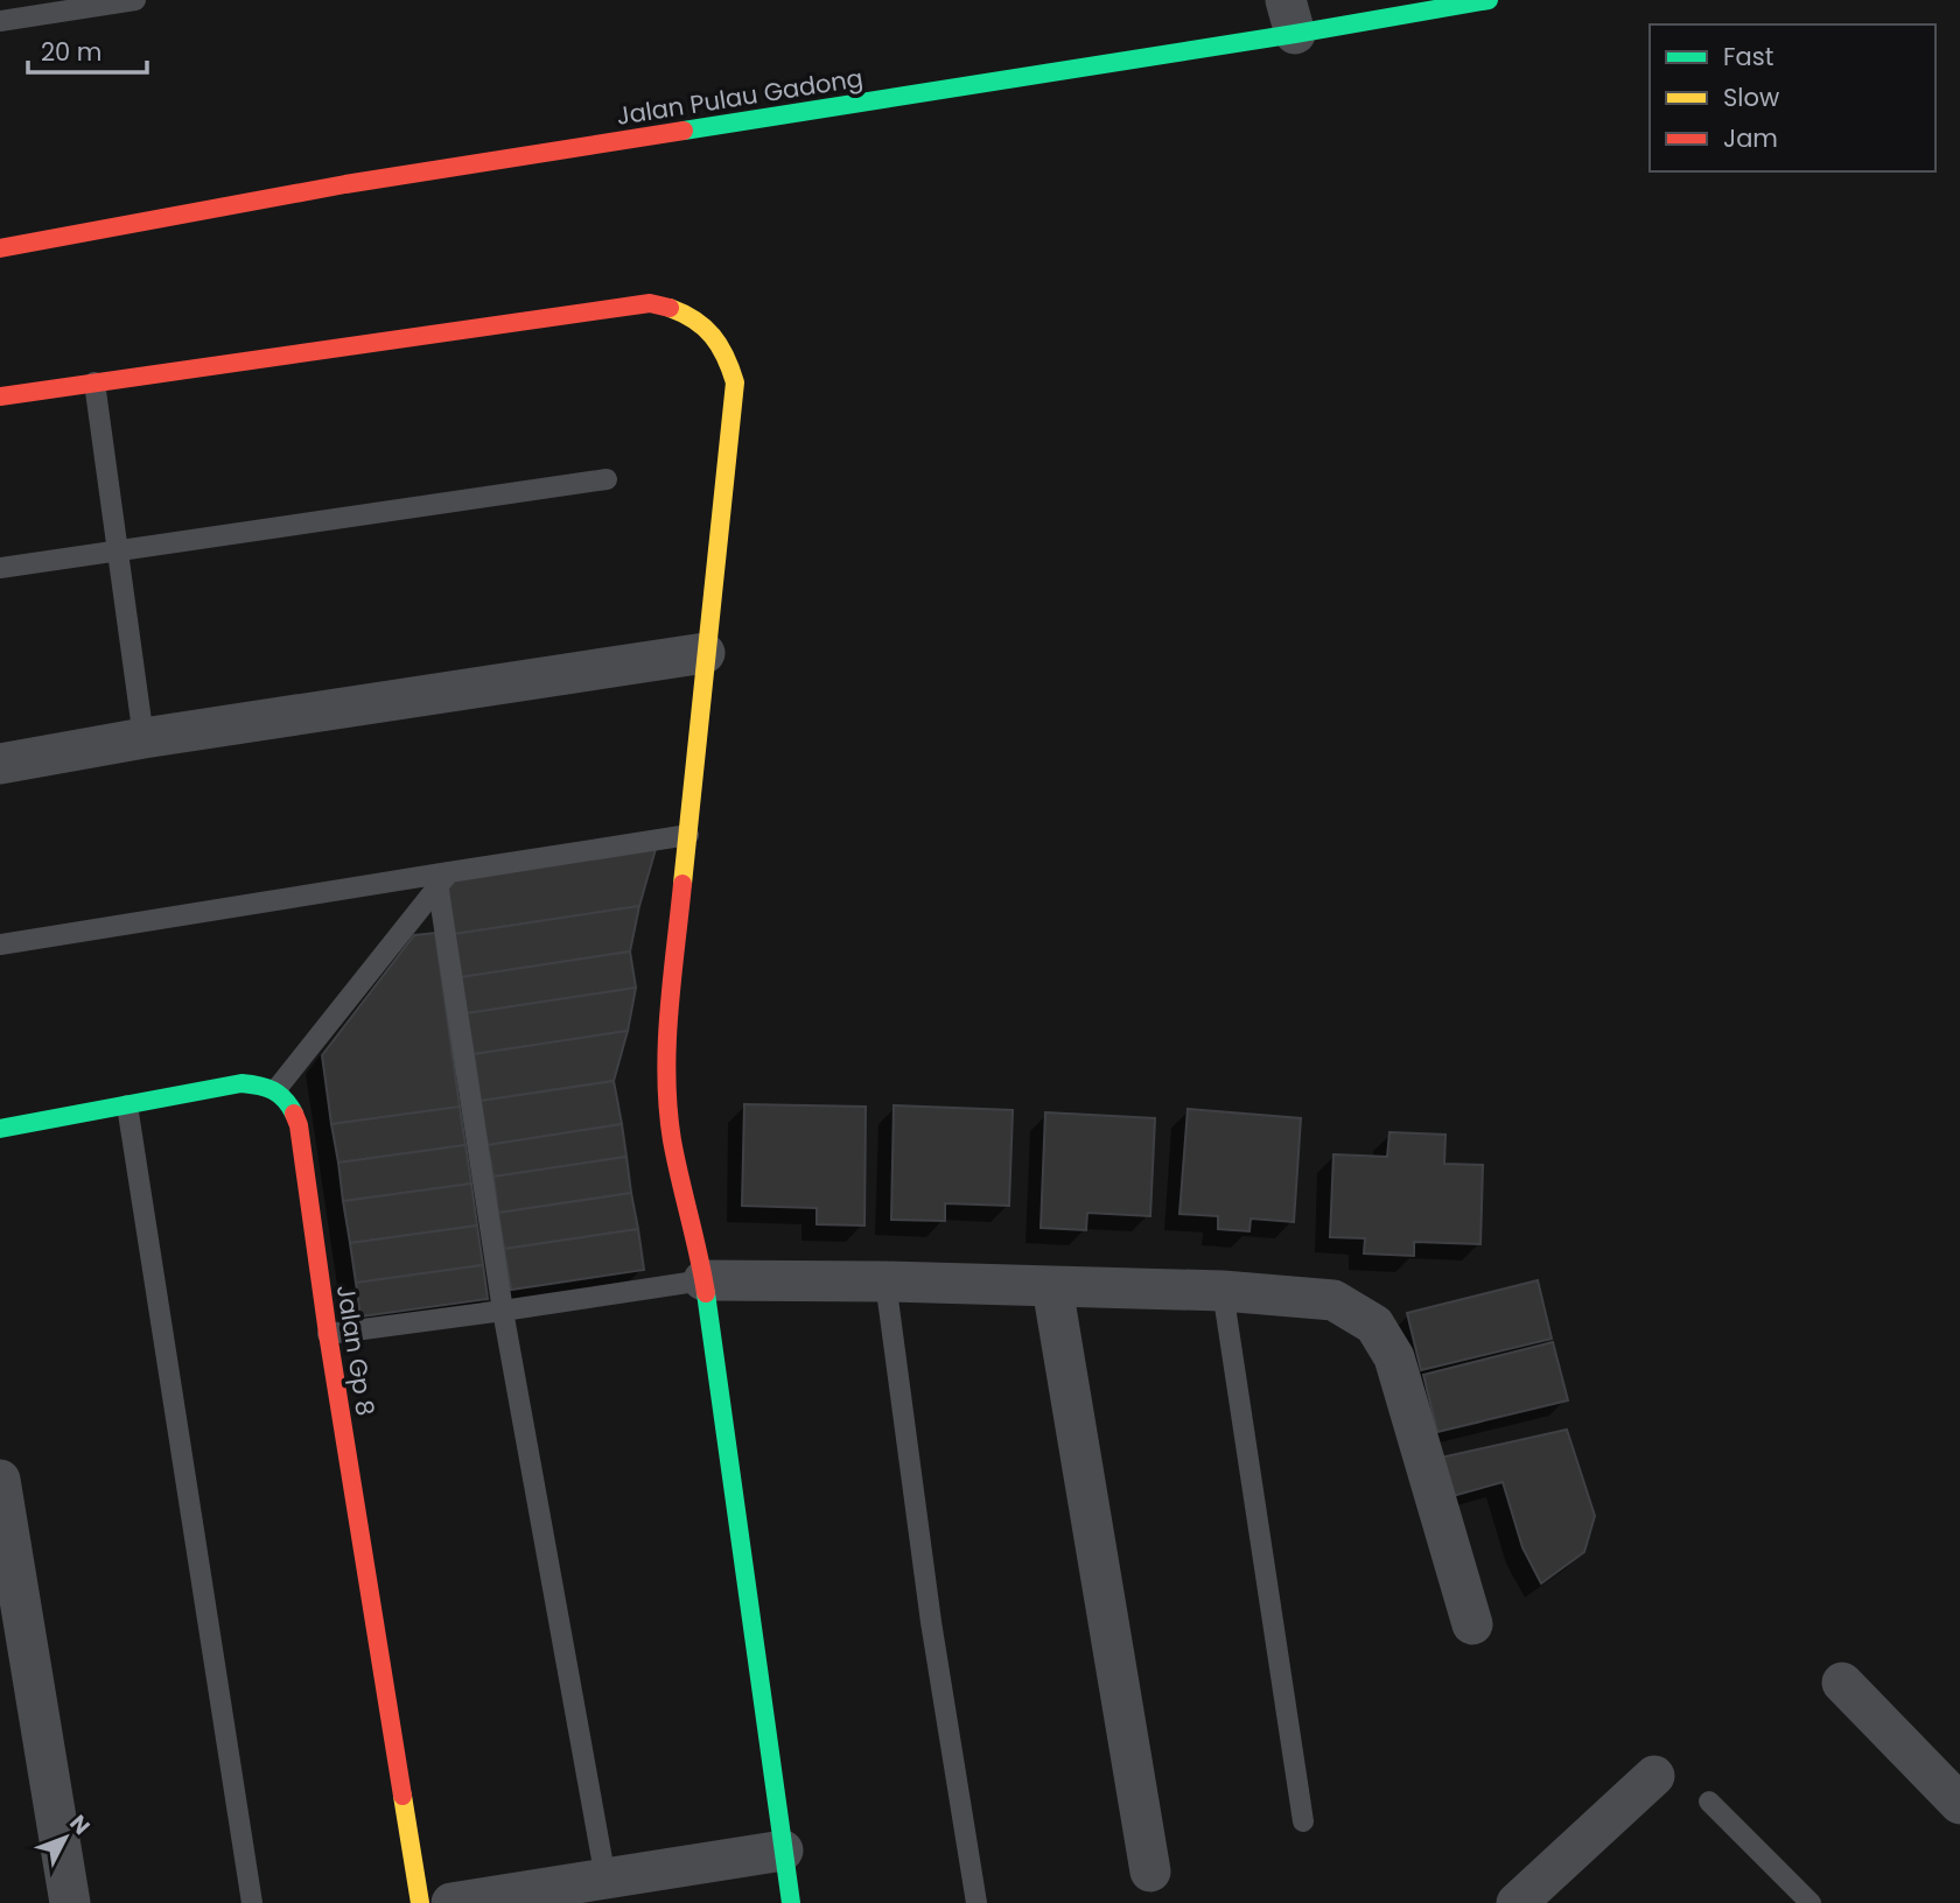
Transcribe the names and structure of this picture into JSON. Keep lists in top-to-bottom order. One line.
{"streets":{"street":["Jalan Pulau Gadong","Jalan Gp 8"]},"legend":["Fast","Slow","Jam"],"scale_bar":"20 m","north":"top right"}
